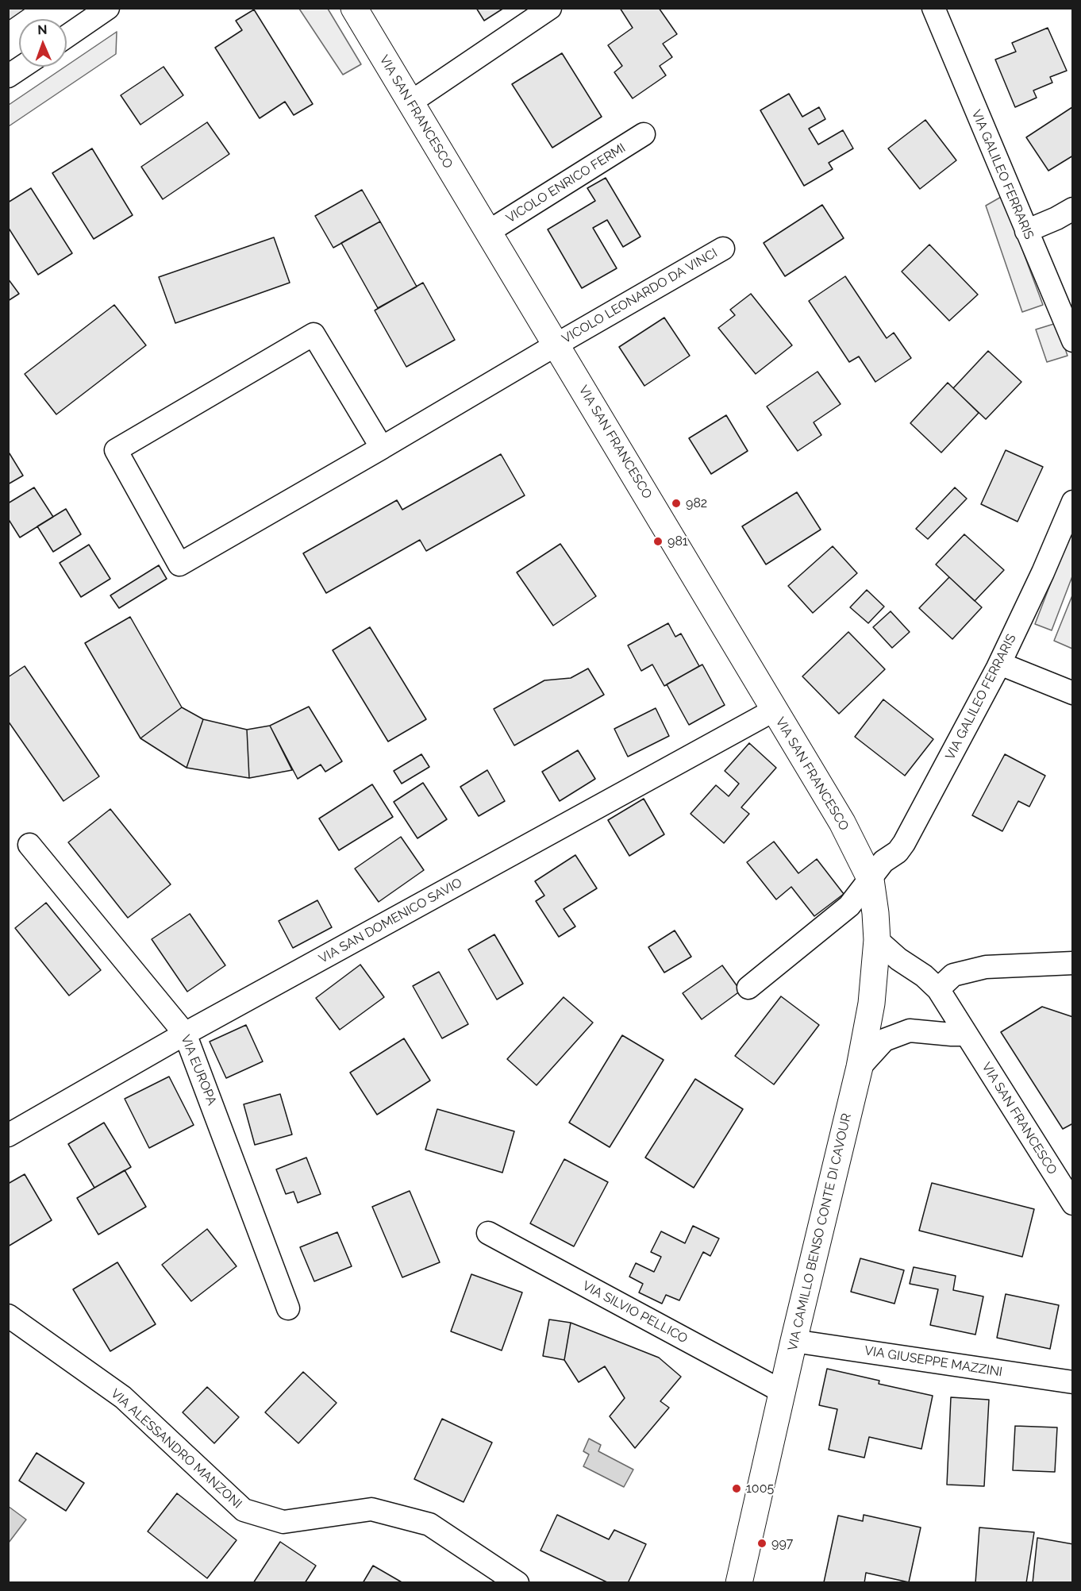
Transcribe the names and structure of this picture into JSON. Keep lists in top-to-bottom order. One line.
{"streets":{"street":["VIA SAN FRANCESCO","VIA GALILEO FERRARIS","VICOLO ENRICO FERMI","VICOLO LEONARDO DA VINCI","VIA SAN DOMENICO SAVIO","VIA EUROPA","VIA CAMILLO BENSO CONTE DI CAVOUR","VIA SILVIO PELLICO","VIA GIUSEPPE MAZZINI","VIA ALESSANDRO MANZONI"]},"crossings":[["VIA SAN FRANCESCO","VIA GALILEO FERRARIS"],["VIA SAN FRANCESCO","VICOLO ENRICO FERMI"],["VIA SAN FRANCESCO","VICOLO LEONARDO DA VINCI"],["VIA SAN FRANCESCO","VIA SAN DOMENICO SAVIO"],["VIA SAN FRANCESCO","VIA CAMILLO BENSO CONTE DI CAVOUR"],["VIA GALILEO FERRARIS","VIA CAMILLO BENSO CONTE DI CAVOUR"],["VIA SAN DOMENICO SAVIO","VIA EUROPA"],["VIA CAMILLO BENSO CONTE DI CAVOUR","VIA SILVIO PELLICO"],["VIA CAMILLO BENSO CONTE DI CAVOUR","VIA GIUSEPPE MAZZINI"]],"places":["982","981","1005","997"],"north":"top"}
